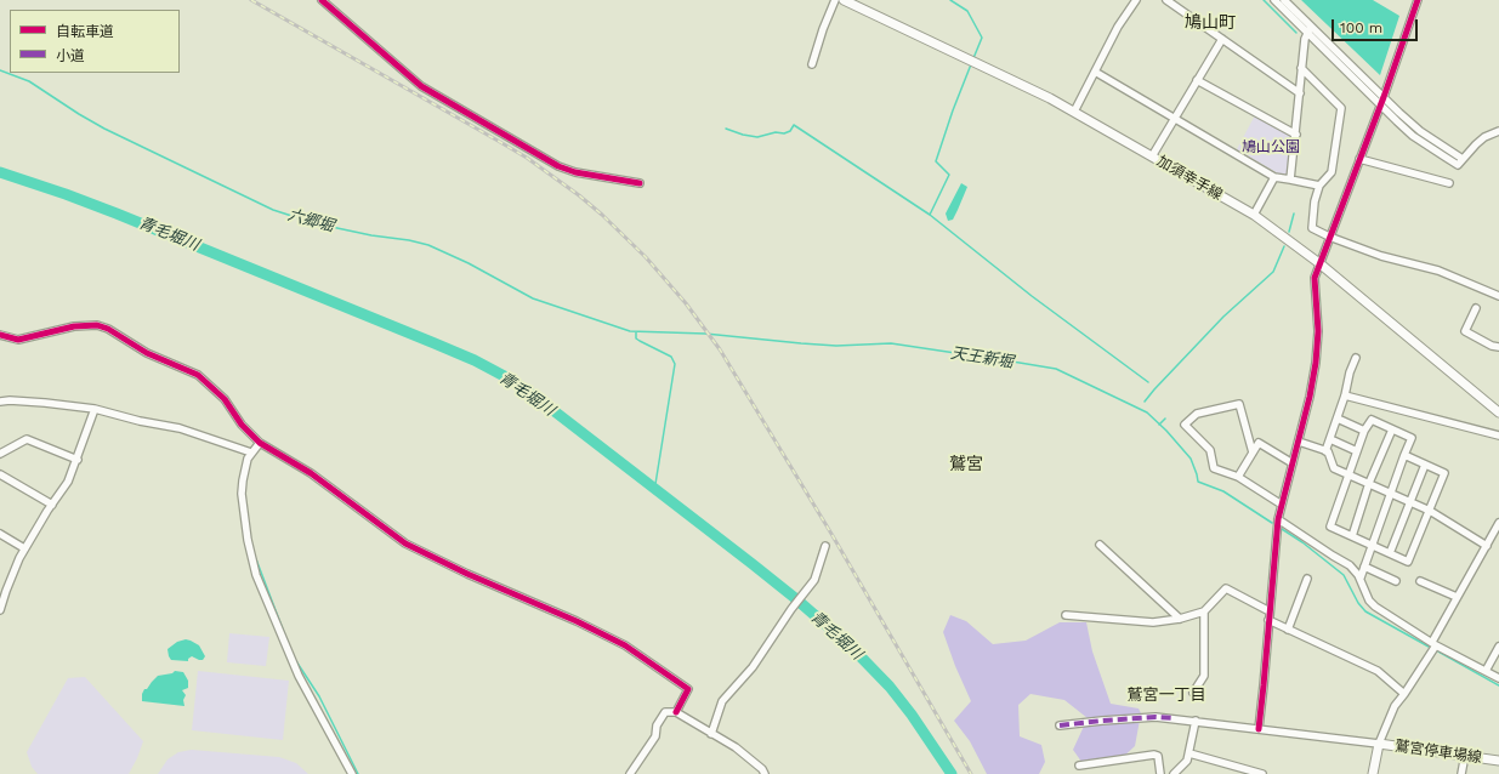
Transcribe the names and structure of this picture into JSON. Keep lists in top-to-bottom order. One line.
{"streets":{"main road":["加須幸手線","鷲宮停車場線"]},"districts":["鳩山町","鷲宮","鷲宮一丁目"],"water":["六郷堀","青毛堀川","天王新堀"],"parks":["鳩山公園"],"legend":["自転車道","小道"],"scale_bar":"100 m"}
